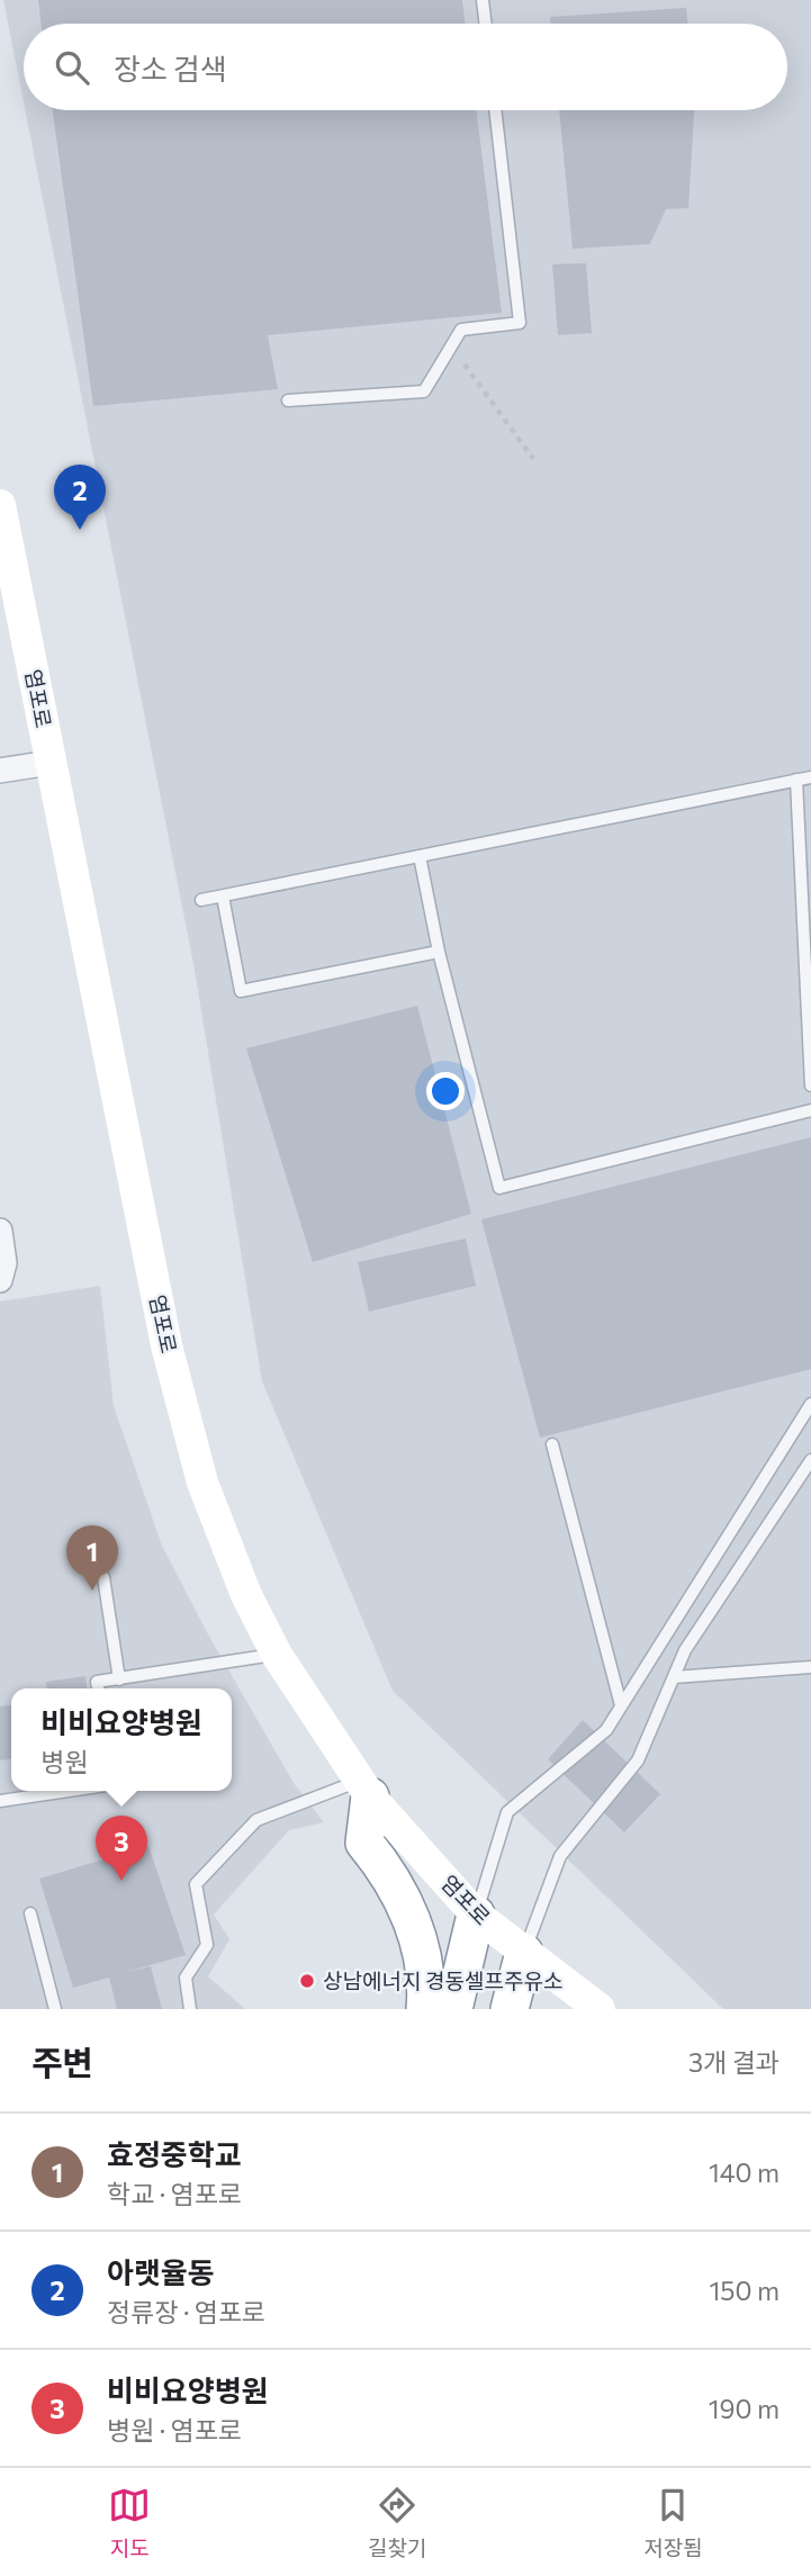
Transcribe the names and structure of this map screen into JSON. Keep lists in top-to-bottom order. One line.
{"streets":{"main road":["염포로"]},"places":["상남에너지 경동셀프주유소"],"page":{"search":"장소 검색","pins":["2","1","3"],"popup":["비비요양병원","병원"],"heading":["주변","3개 결과"],"list":[{"mark":"1","name":"효정중학교","note":"학교 · 염포로","value":"140 m"},{"mark":"2","name":"아랫율동","note":"정류장 · 염포로","value":"150 m"},{"mark":"3","name":"비비요양병원","note":"병원 · 염포로","value":"190 m"}],"nav":["지도","길찾기","저장됨"]}}
